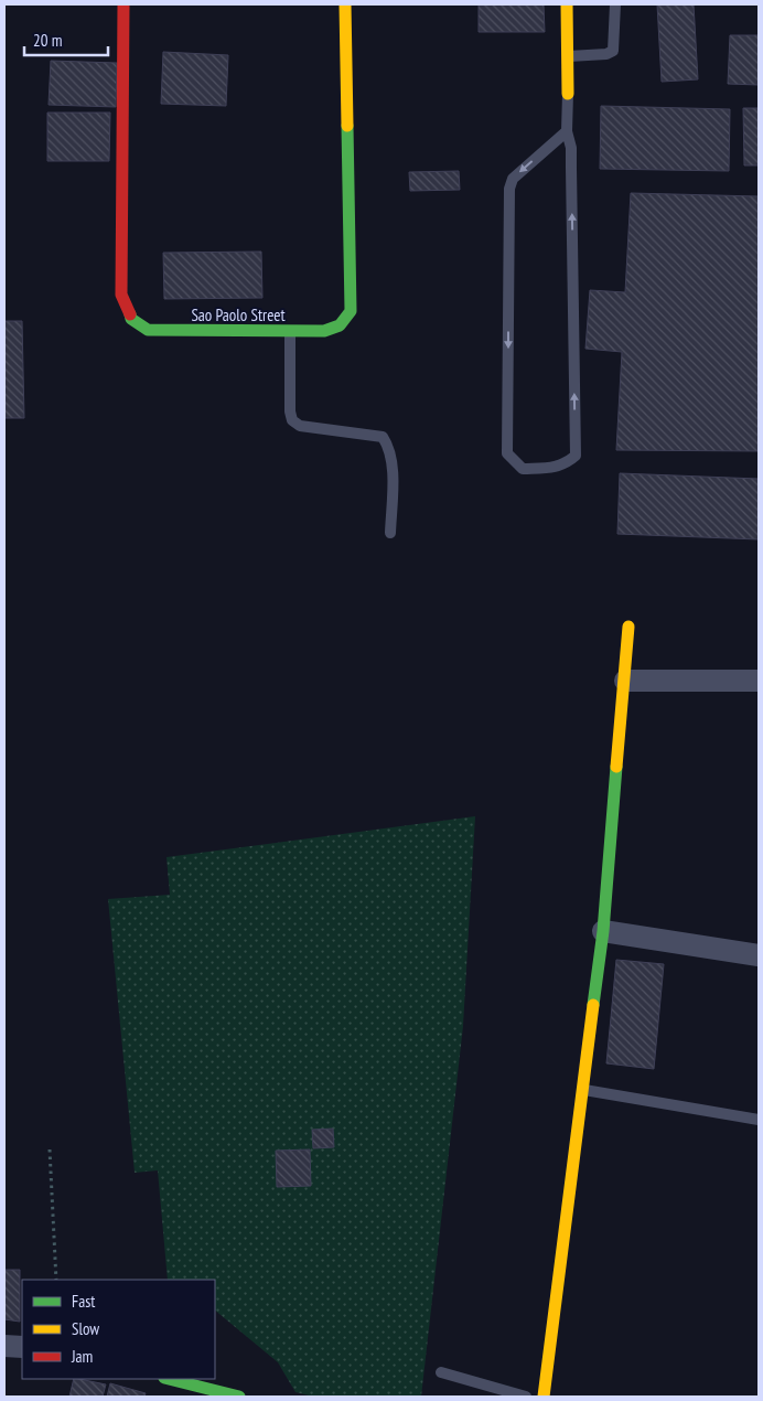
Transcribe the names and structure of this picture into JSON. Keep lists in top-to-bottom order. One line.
{"streets":{"street":["Sao Paolo Street"]},"legend":["Fast","Slow","Jam"],"scale_bar":"20 m"}
